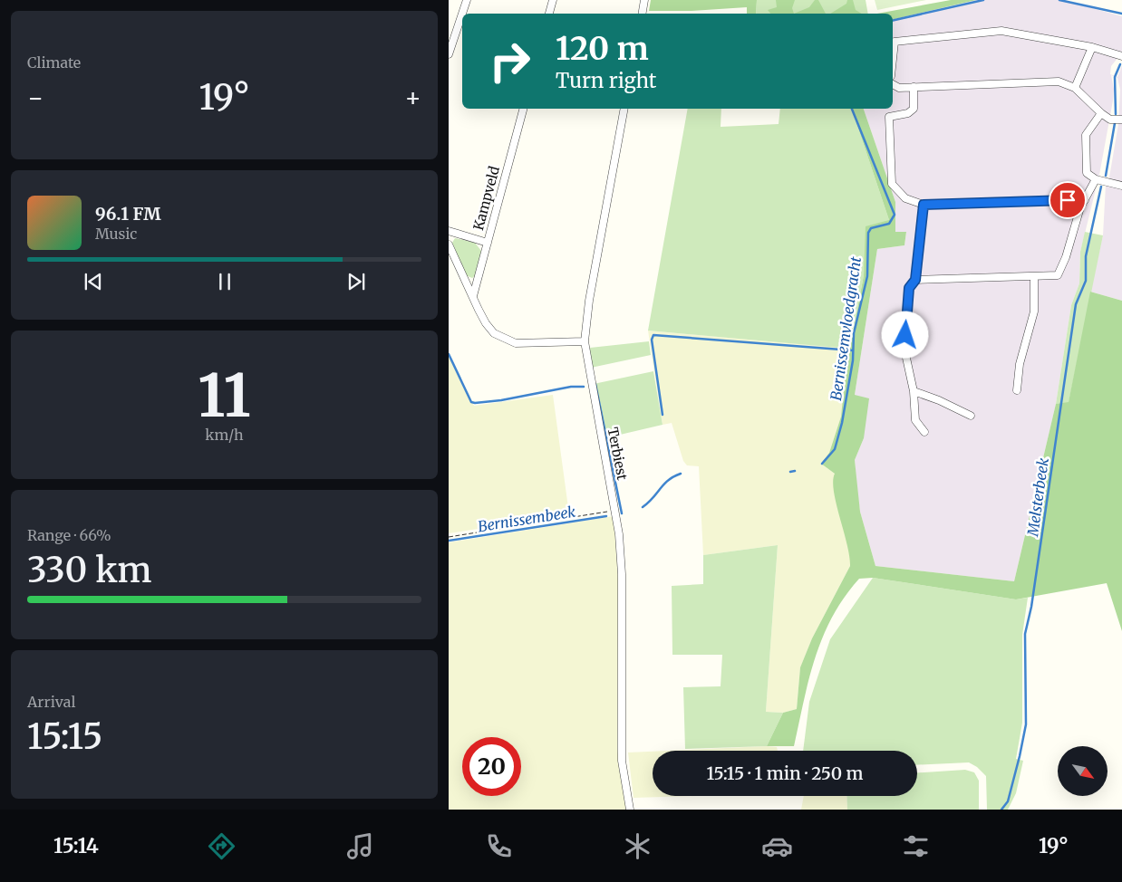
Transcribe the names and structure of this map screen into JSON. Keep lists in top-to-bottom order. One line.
{"streets":{"street":["Kampveld","Terbiest"]},"water":["Bernissemvloedgracht","Melsterbeek","Bernissembeek"],"north":"bottom right","page":{"tile":["Climate",["11","km/h"],["Range · 66%","330 km"],["Arrival","15:15"]],"turn":["120 m","Turn right"],"heat":["−","19°","+"],"song":["96.1 FM","Music"],"limit":"20","trip":"15:15 · 1 min · 250 m","tabs":["15:14","19°"]}}
